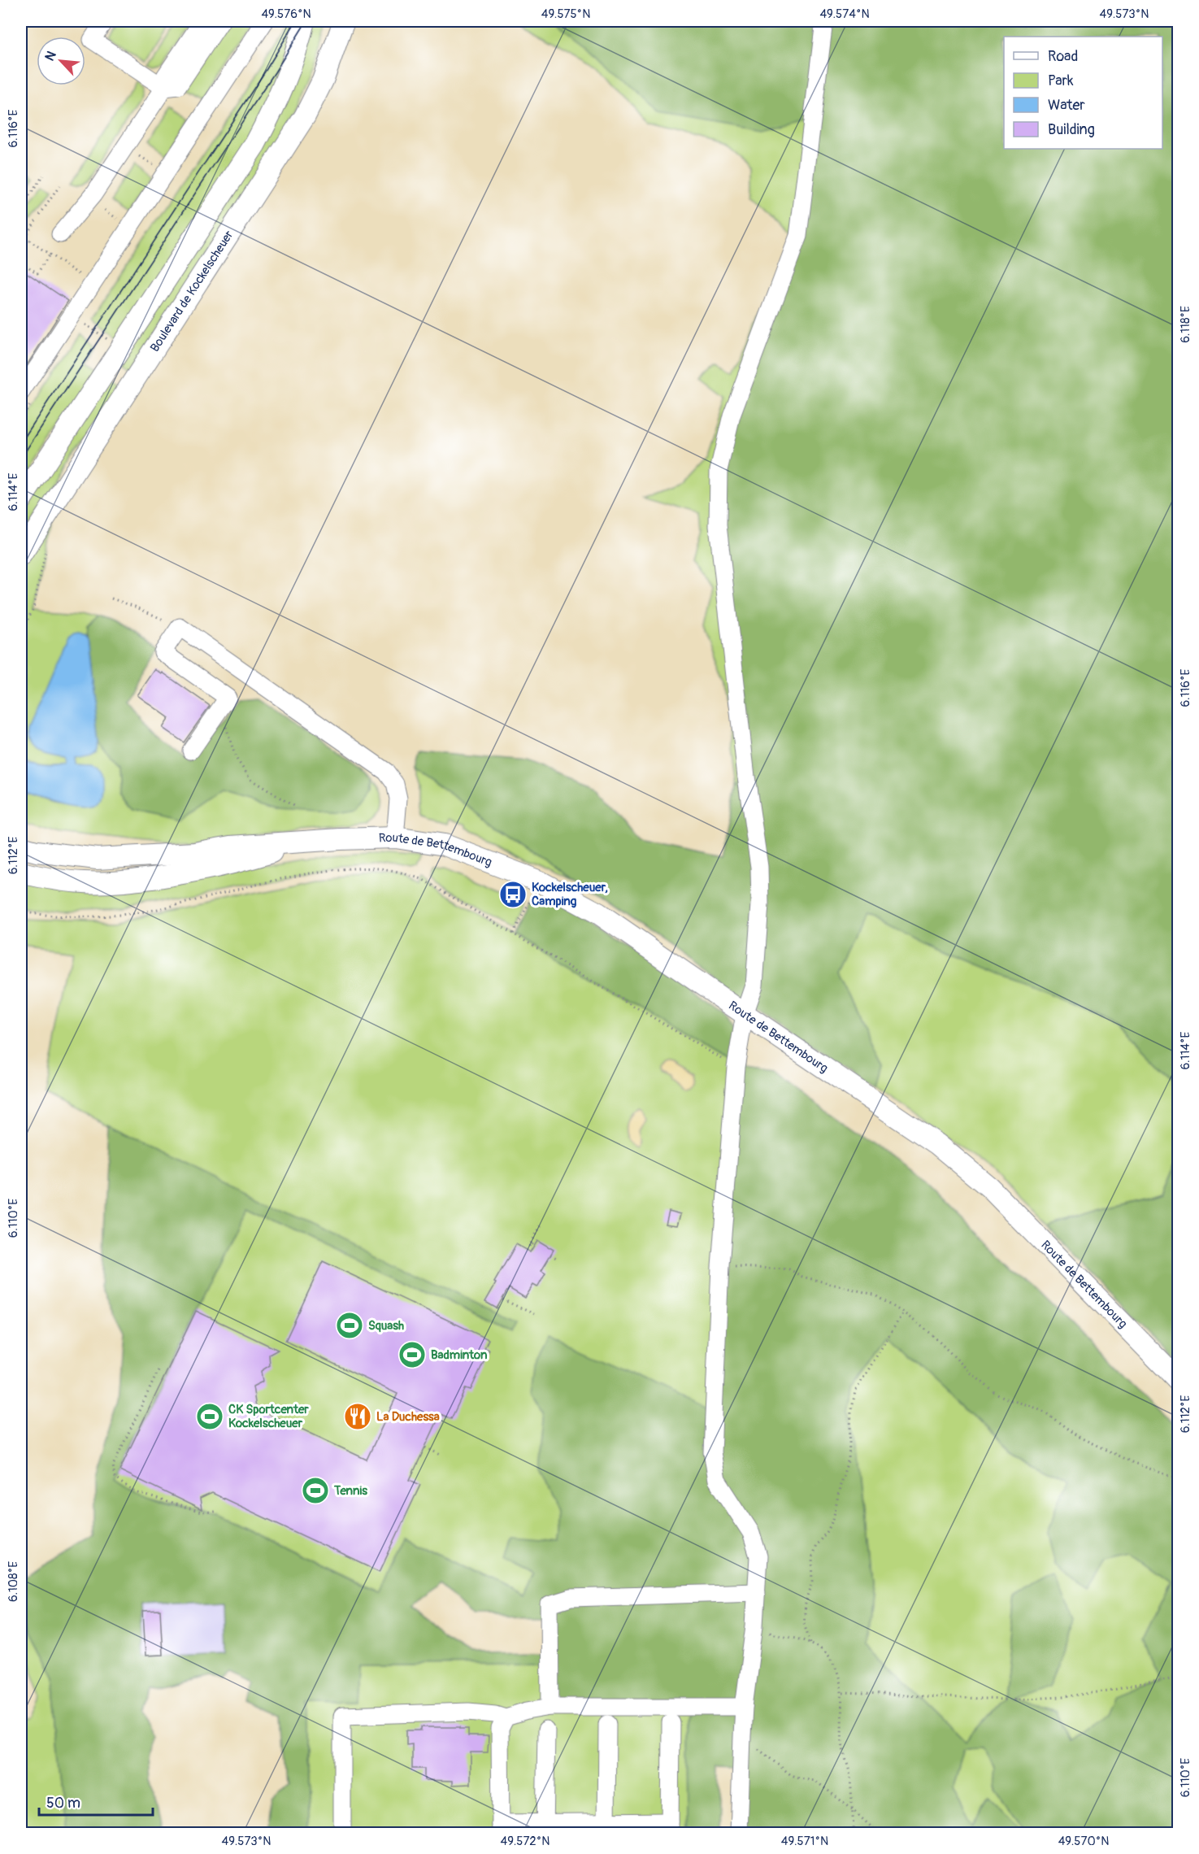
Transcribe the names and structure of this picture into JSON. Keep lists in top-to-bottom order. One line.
{"streets":{"main road":["Boulevard de Kockelscheuer","Route de Bettembourg"]},"places":{"bus stop":["Kockelscheuer, Camping"],"sports":["Squash","Badminton","CK Sportcenter Kockelscheuer","Tennis"],"restaurant":["La Duchessa"]},"legend":["Road","Park","Water","Building"],"scale_bar":"50 m","north":"top left","coordinates":["49.576°N","49.575°N","49.574°N","49.573°N","6.116°E","6.118°E","6.114°E","6.112°E","6.110°E","6.108°E","49.572°N","49.571°N","49.570°N"]}
